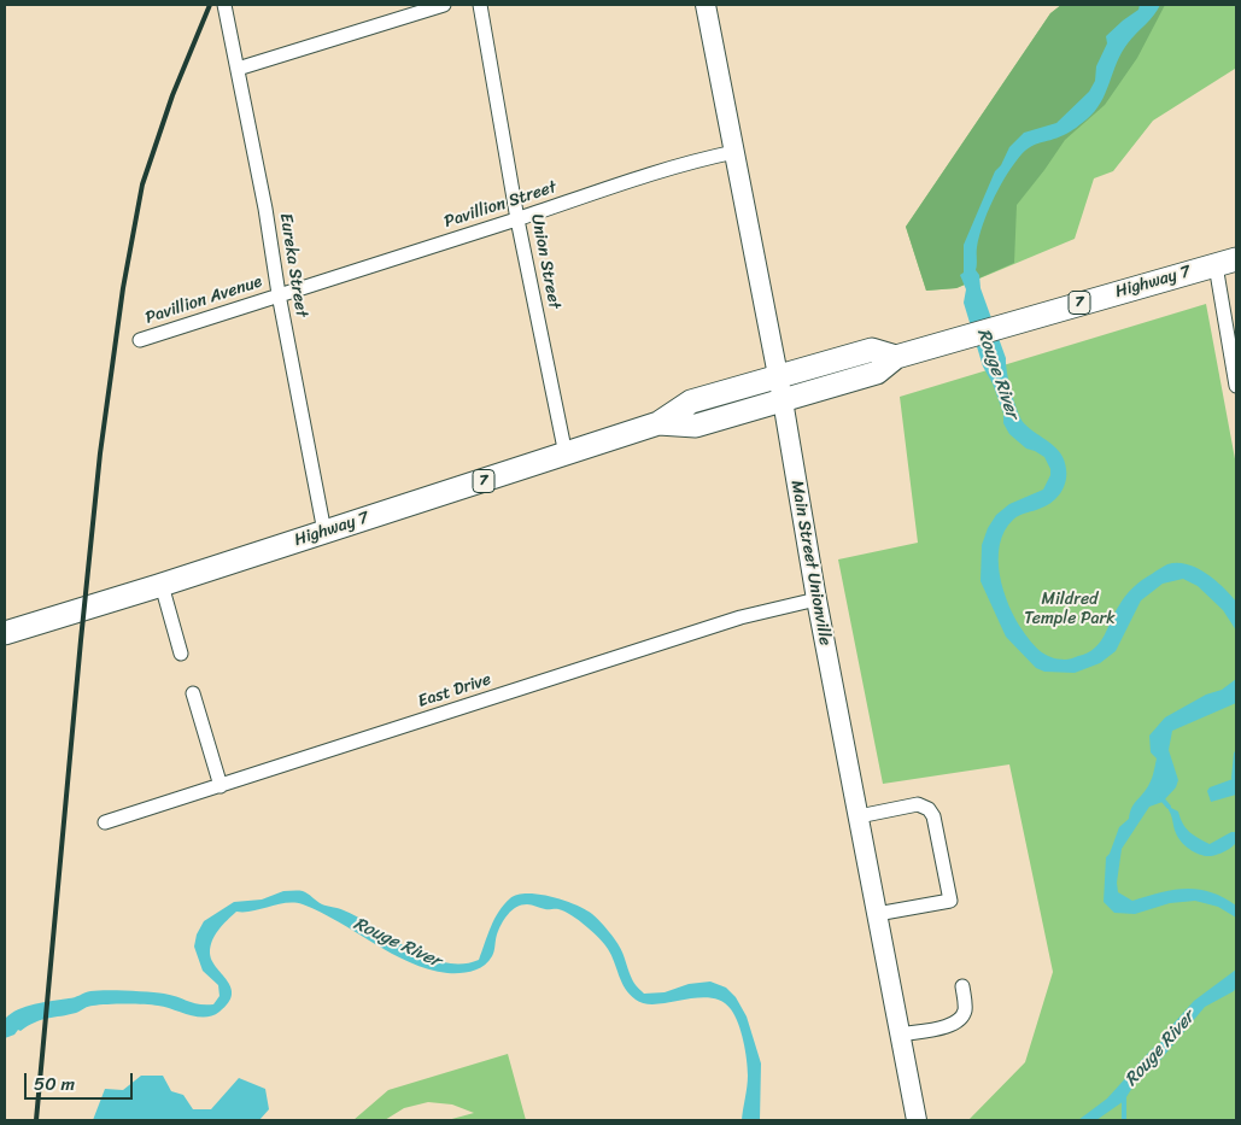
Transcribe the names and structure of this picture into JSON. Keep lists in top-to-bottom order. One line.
{"streets":{"main road":["Highway 7","7","Main Street Unionville"],"street":["Pavillion Street","Union Street","Eureka Street","Pavillion Avenue","East Drive"]},"crossings":[["Pavillion Street","Union Street"],["Pavillion Street","Eureka Street"],["Pavillion Street","Pavillion Avenue"],["Pavillion Street","Main Street Unionville"],["Union Street","Highway 7"],["Eureka Street","Highway 7"],["Eureka Street","Pavillion Avenue"],["Highway 7","Main Street Unionville"],["Main Street Unionville","East Drive"]],"water":["Rouge River"],"parks":["Mildred Temple Park"],"scale_bar":"50 m"}
